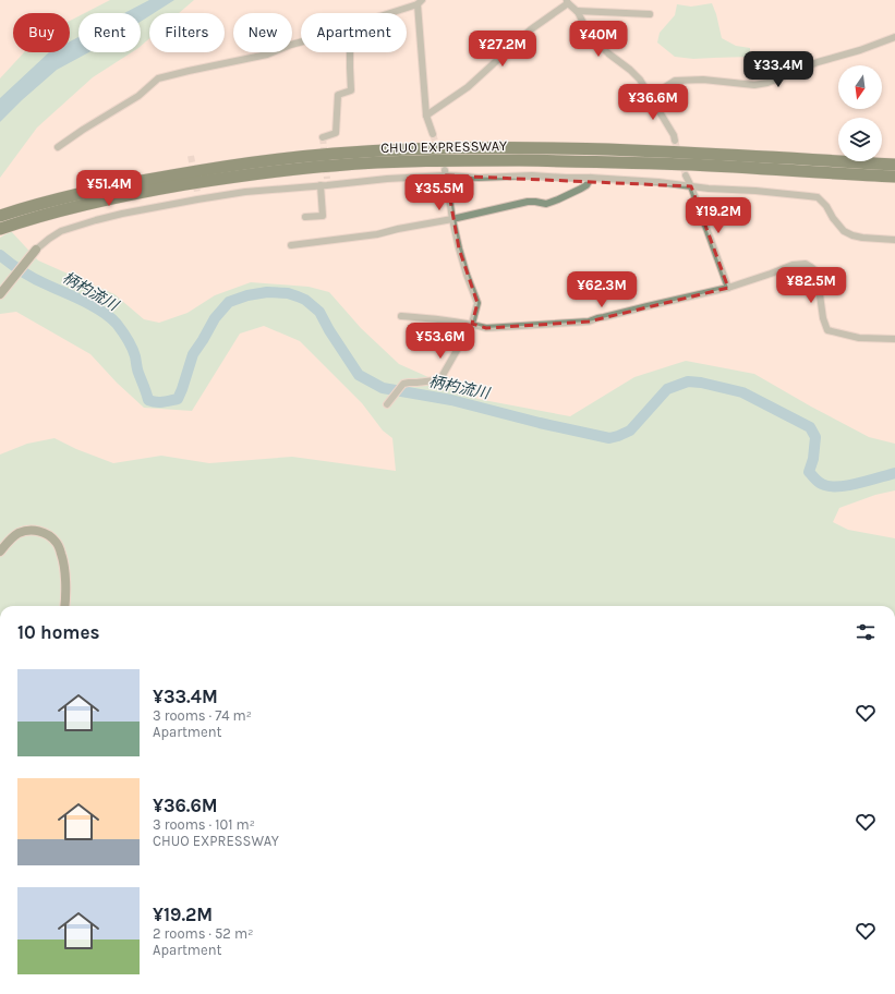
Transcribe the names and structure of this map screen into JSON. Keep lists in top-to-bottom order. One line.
{"streets":{"highway":["CHUO EXPRESSWAY"]},"water":["柄杓流川"],"north":"bottom","page":{"chip":["Buy","Rent","Filters","New","Apartment"],"price":["¥40M","¥27.2M","¥33.4M","¥36.6M","¥51.4M","¥35.5M","¥19.2M","¥82.5M","¥62.3M","¥53.6M"],"heading":"10 homes","list":[{"name":"¥33.4M","note":"3 rooms · 74 m² · Apartment"},{"name":"¥36.6M","note":"3 rooms · 101 m² · CHUO EXPRESSWAY"},{"name":"¥19.2M","note":"2 rooms · 52 m² · Apartment"}]}}
